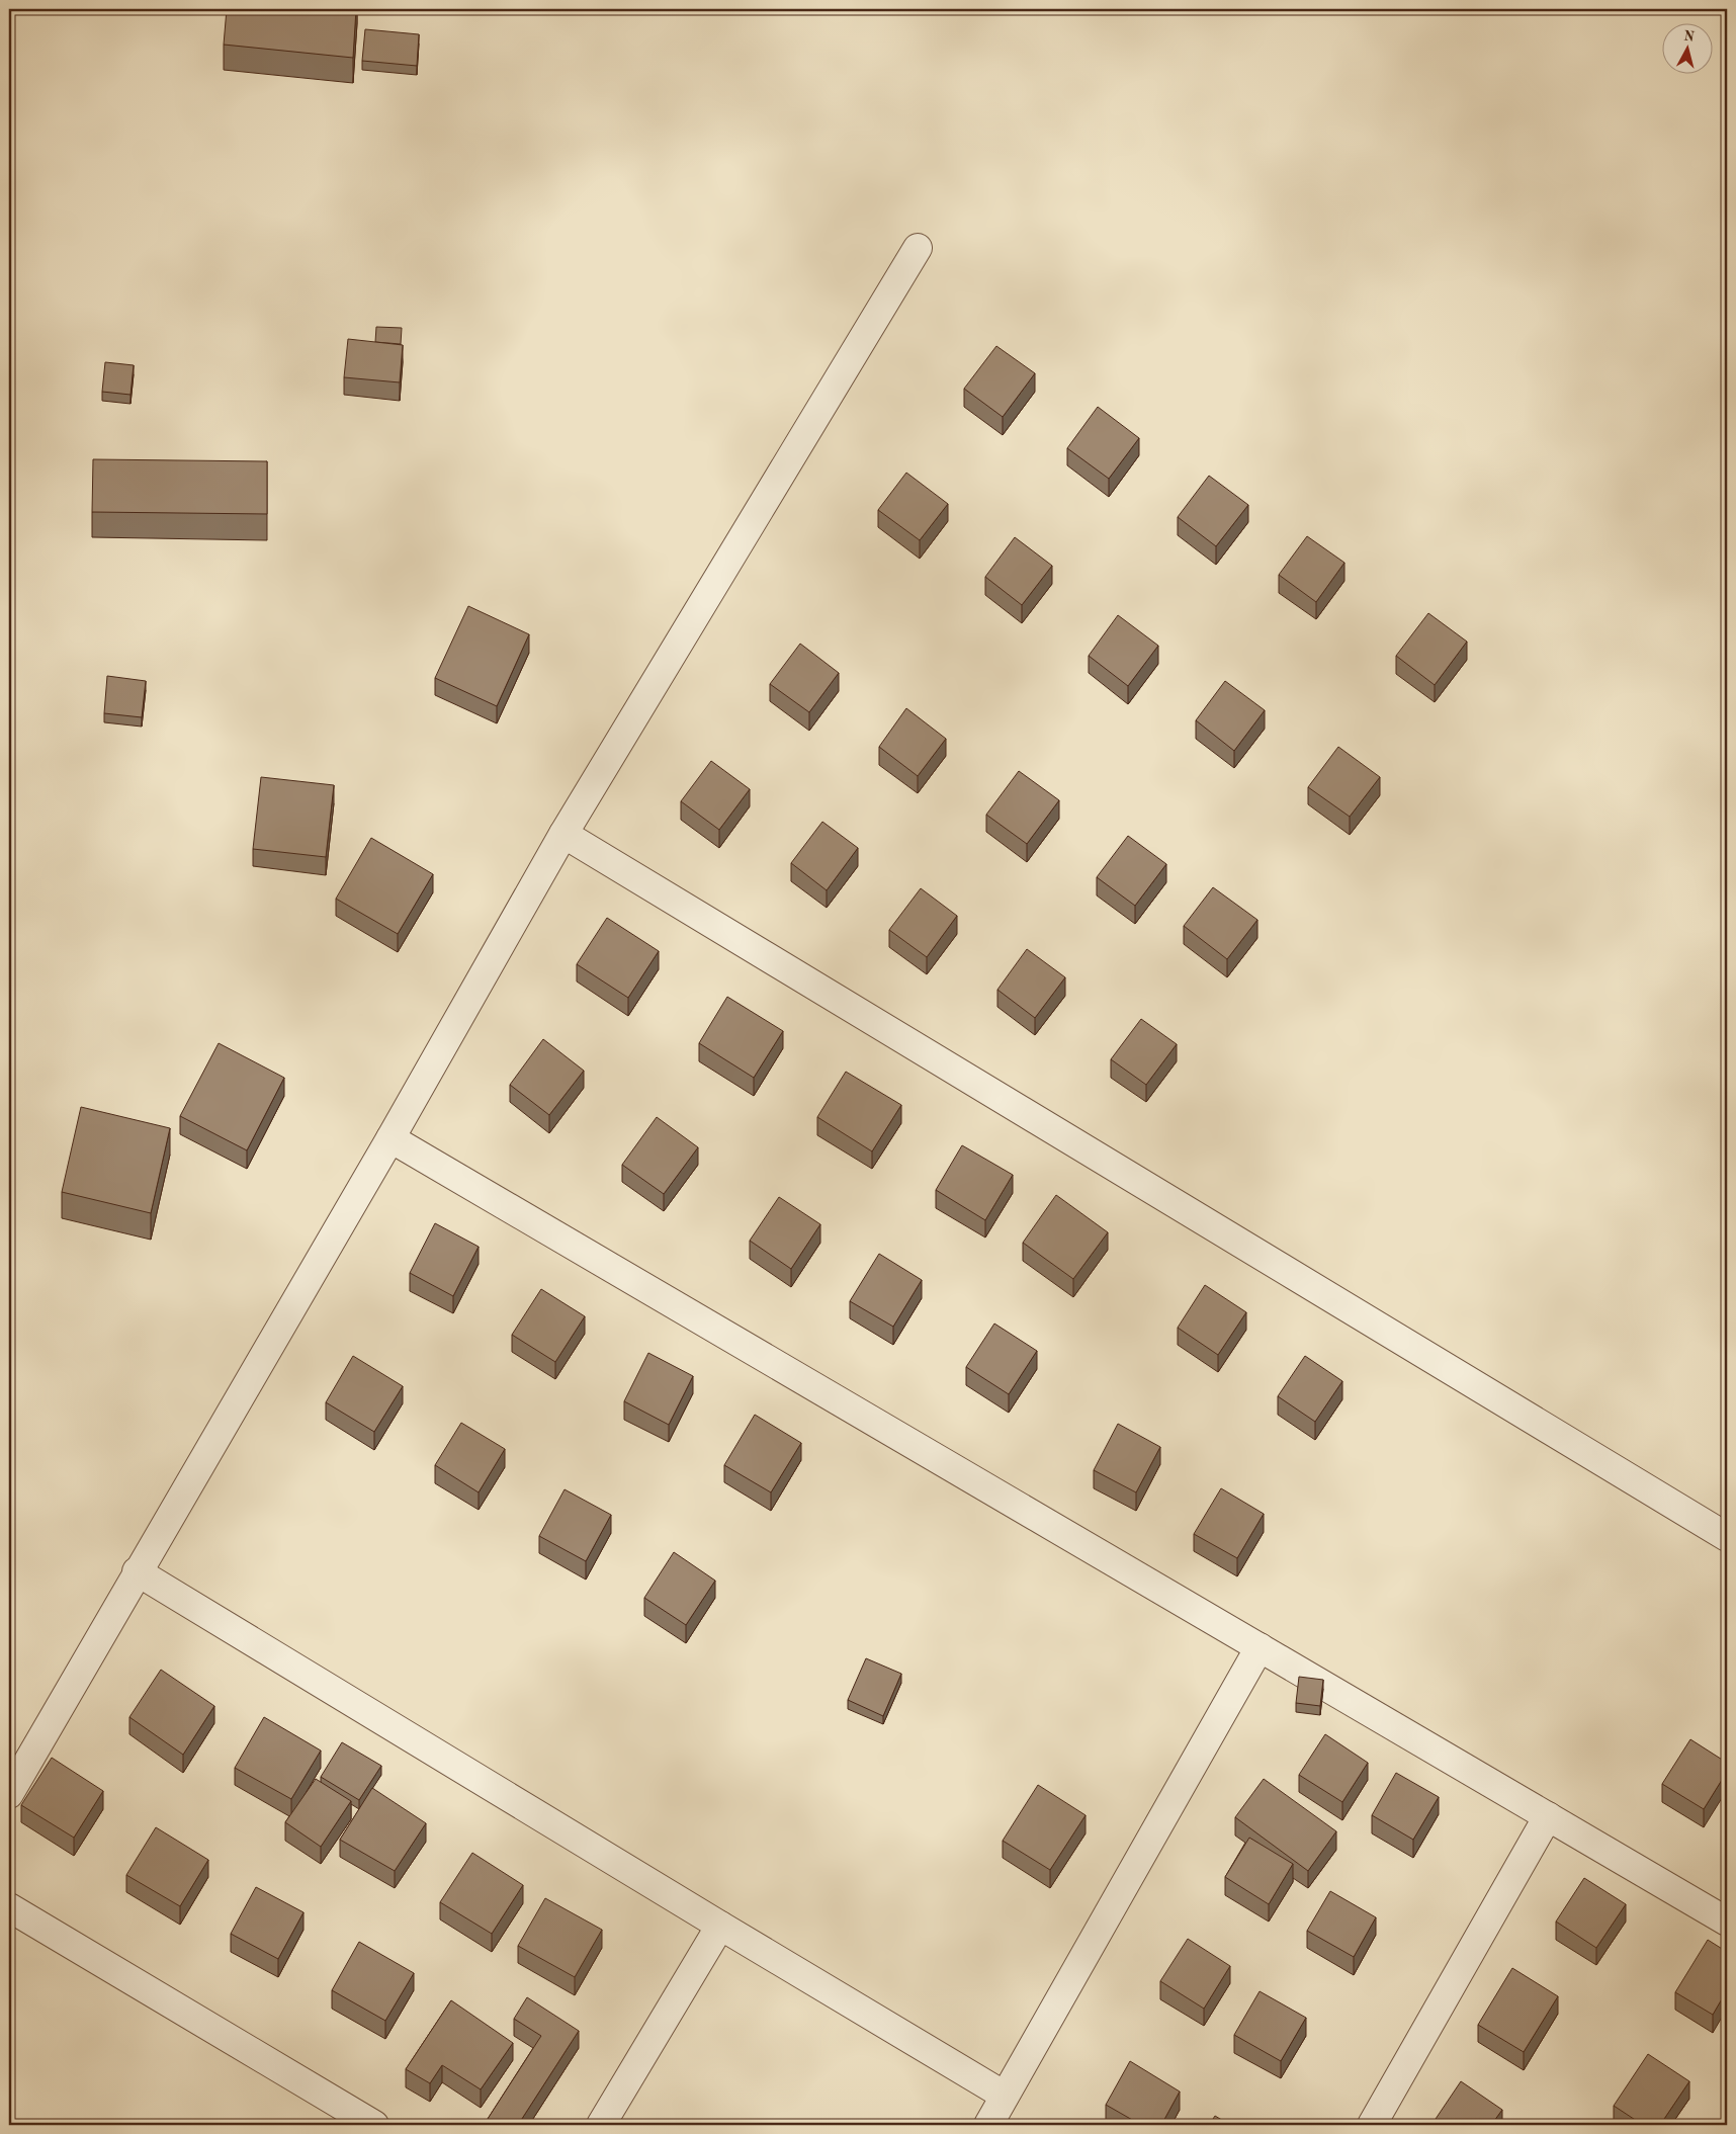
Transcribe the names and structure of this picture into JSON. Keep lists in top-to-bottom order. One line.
{"north":"top"}
